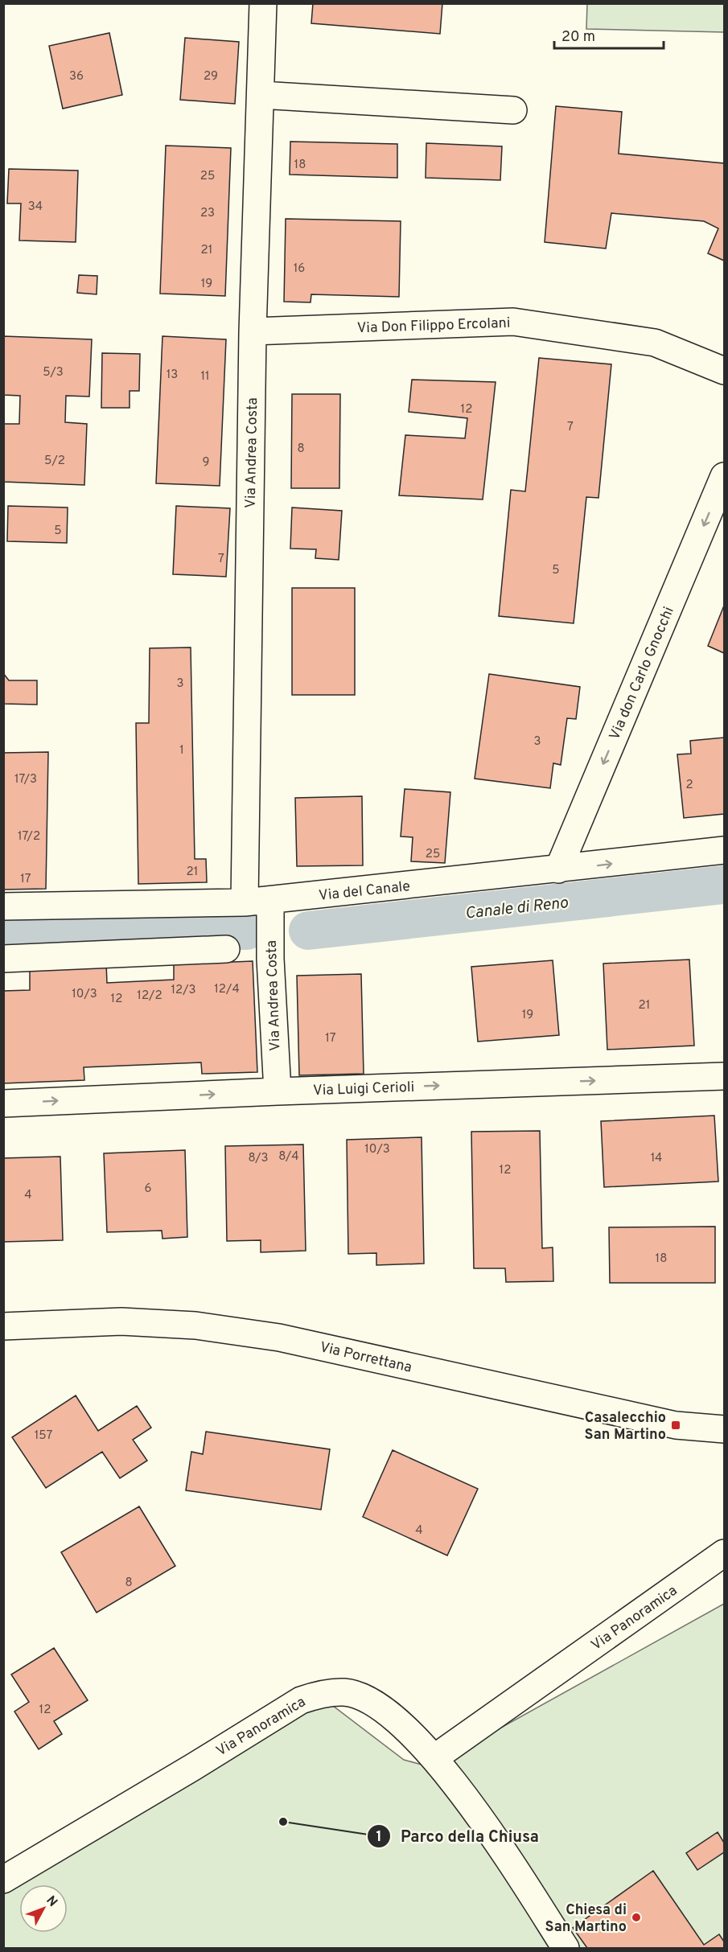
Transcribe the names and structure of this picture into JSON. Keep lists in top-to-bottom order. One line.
{"streets":{"street":["Via Don Filippo Ercolani","Via Andrea Costa","Via don Carlo Gnocchi","Via del Canale","Via Luigi Cerioli","Via Porrettana","Via Panoramica"]},"crossings":[["Via Don Filippo Ercolani","Via Andrea Costa"],["Via Andrea Costa","Via del Canale"],["Via Andrea Costa","Via Luigi Cerioli"],["Via don Carlo Gnocchi","Via del Canale"]],"one_way":["Via don Carlo Gnocchi"],"water":["Canale di Reno"],"places":{"transit":["Casalecchio San Martino"],"other":["Parco della Chiusa","Chiesa di San Martino"]},"house_numbers":["36","29","18","25","34","23","21","16","19","5/3","13","11","12","7","8","5/2","9","5","7","5","3","3","1","17/3","2","17/2","25","21","17","12/4","12/3","10/3","12/2","12","21","19","17","10/3","8/4","8/3","14","12","6","4","18","157","4","8","12"],"scale_bar":"20 m","north":"top right"}
